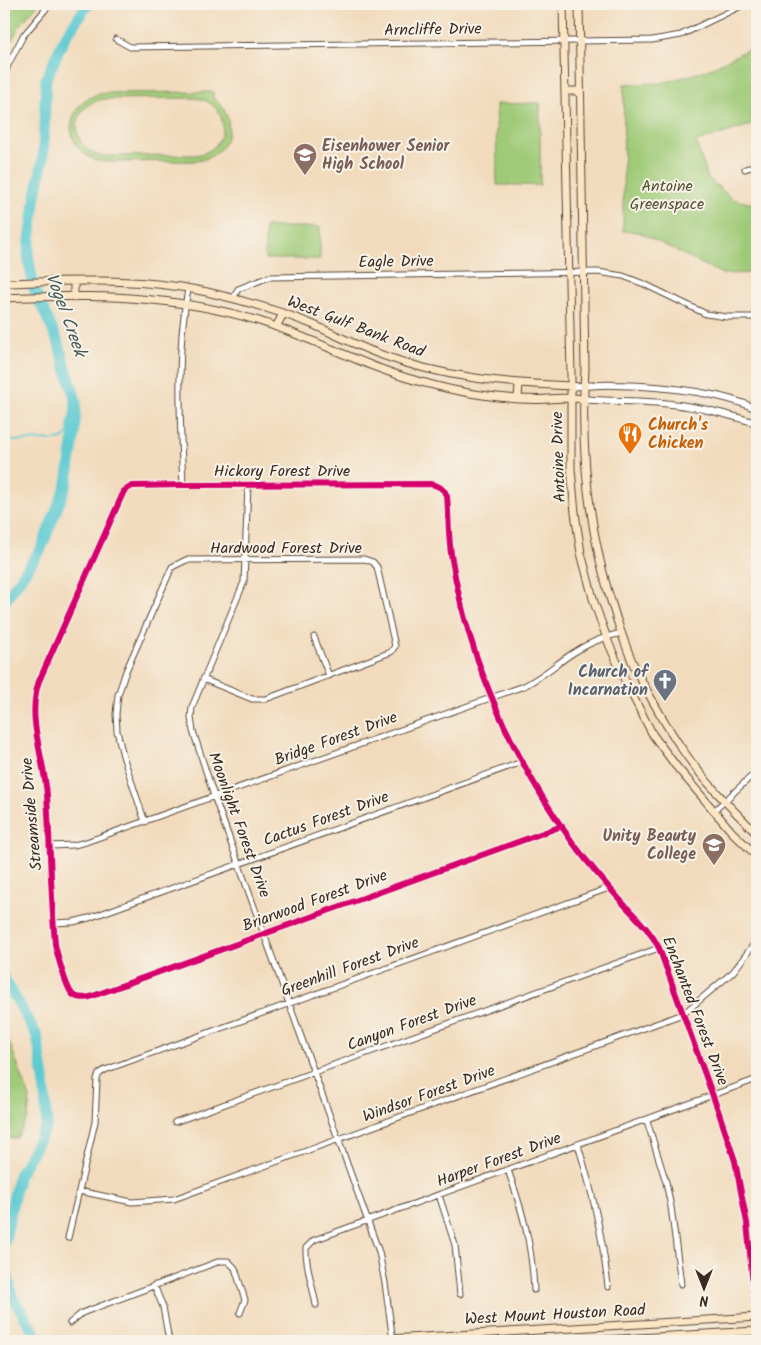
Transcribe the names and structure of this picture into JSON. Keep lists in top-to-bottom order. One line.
{"streets":{"main road":["West Gulf Bank Road","Antoine Drive","West Mount Houston Road"],"street":["Arncliffe Drive","Eagle Drive","Hickory Forest Drive","Hardwood Forest Drive","Bridge Forest Drive","Streamside Drive","Cactus Forest Drive","Moonlight Forest Drive","Briarwood Forest Drive","Greenhill Forest Drive","Enchanted Forest Drive","Canyon Forest Drive","Windsor Forest Drive","Harper Forest Drive"]},"crossings":[["Arncliffe Drive","Antoine Drive"],["Eagle Drive","West Gulf Bank Road"],["Eagle Drive","Antoine Drive"],["West Gulf Bank Road","Antoine Drive"],["Antoine Drive","Bridge Forest Drive"],["Hickory Forest Drive","Streamside Drive"],["Hickory Forest Drive","Moonlight Forest Drive"],["Hickory Forest Drive","Enchanted Forest Drive"],["Hardwood Forest Drive","Bridge Forest Drive"],["Hardwood Forest Drive","Moonlight Forest Drive"],["Bridge Forest Drive","Streamside Drive"],["Bridge Forest Drive","Moonlight Forest Drive"],["Bridge Forest Drive","Enchanted Forest Drive"],["Streamside Drive","Cactus Forest Drive"],["Streamside Drive","Briarwood Forest Drive"],["Cactus Forest Drive","Moonlight Forest Drive"],["Cactus Forest Drive","Enchanted Forest Drive"],["Moonlight Forest Drive","Briarwood Forest Drive"],["Moonlight Forest Drive","Greenhill Forest Drive"],["Moonlight Forest Drive","Canyon Forest Drive"],["Moonlight Forest Drive","Windsor Forest Drive"],["Moonlight Forest Drive","Harper Forest Drive"],["Moonlight Forest Drive","West Mount Houston Road"],["Briarwood Forest Drive","Enchanted Forest Drive"],["Greenhill Forest Drive","Enchanted Forest Drive"],["Greenhill Forest Drive","Windsor Forest Drive"],["Enchanted Forest Drive","Canyon Forest Drive"],["Enchanted Forest Drive","Windsor Forest Drive"],["Enchanted Forest Drive","Harper Forest Drive"],["Enchanted Forest Drive","West Mount Houston Road"]],"water":["Vogel Creek"],"parks":["Antoine Greenspace"],"places":{"school or university":["Eisenhower Senior High School","Unity Beauty College"],"restaurant":["Church's Chicken"],"church":["Church of Incarnation"]},"north":"bottom"}
